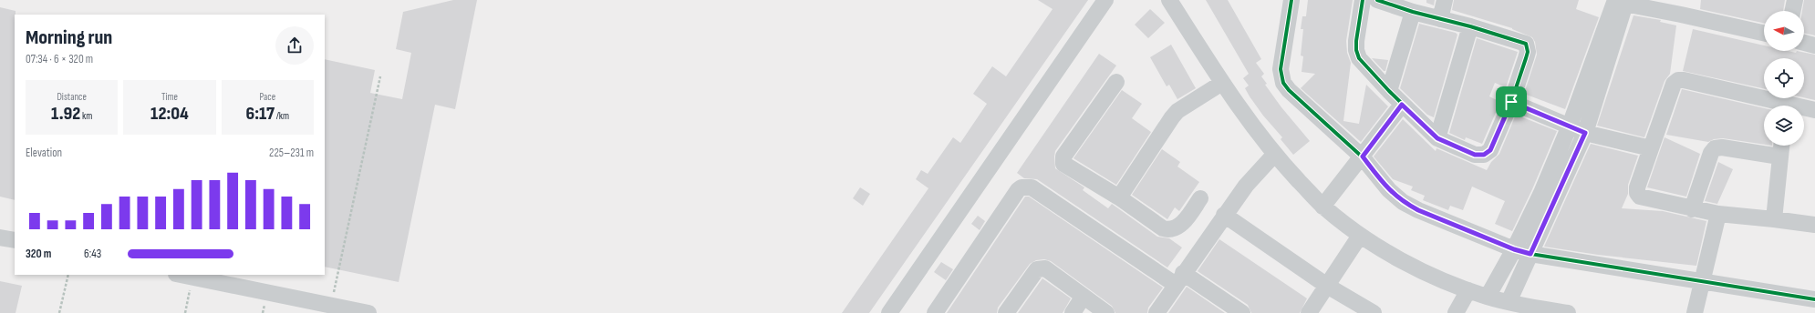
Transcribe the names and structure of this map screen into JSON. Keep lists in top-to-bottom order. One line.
{"north":"left","page":{"heading":["Morning run","07:34 · 6 × 320 m"],"stats":[["Distance","1.92 km"],["Time","12:04"],["Pace","6:17 /km"]],"chart":["Elevation","225–231 m"],"list":[{"name":"320 m","note":"6:43"}]}}
